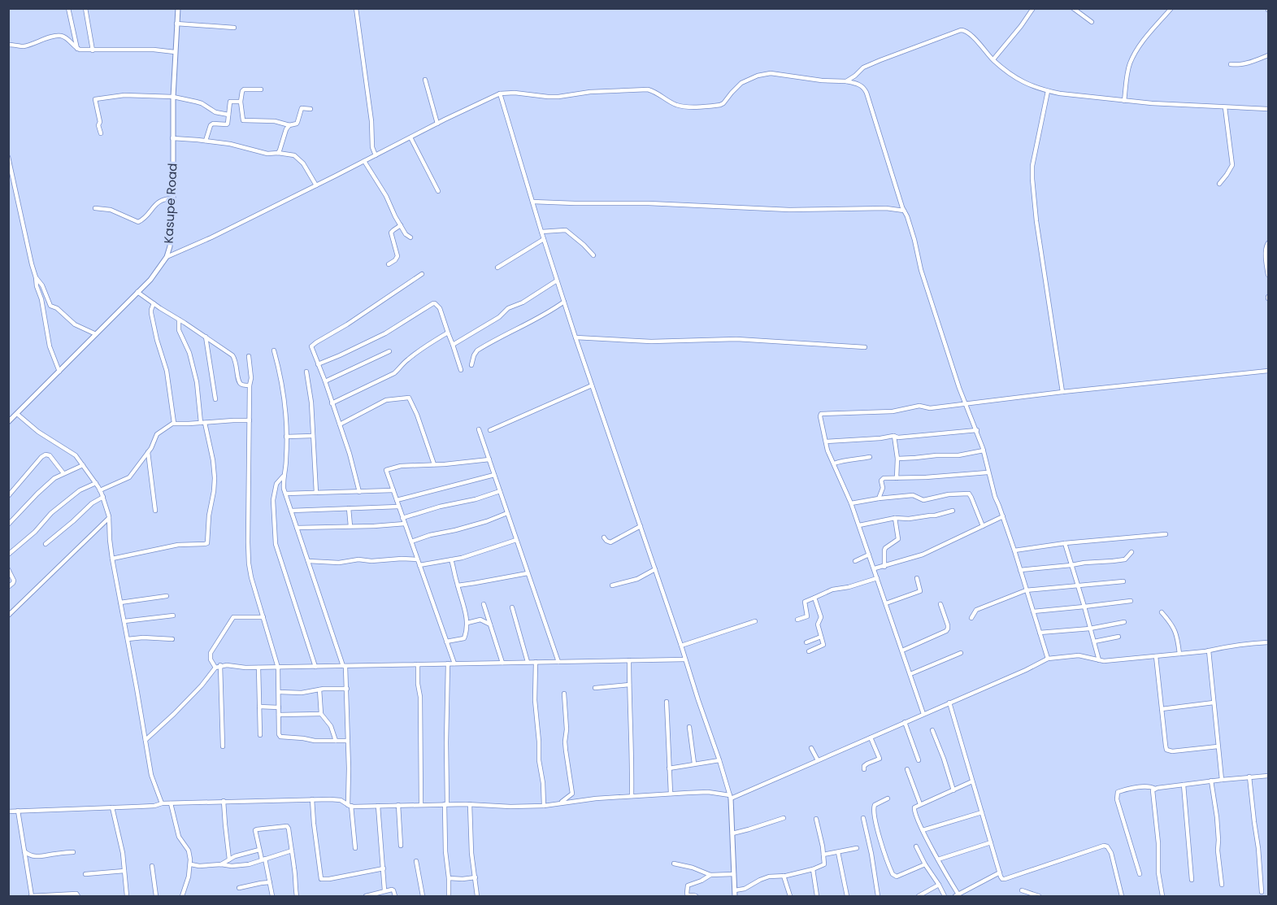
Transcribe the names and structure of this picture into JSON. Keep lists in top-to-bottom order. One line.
{"streets":{"street":["Kasupe Road"]}}
